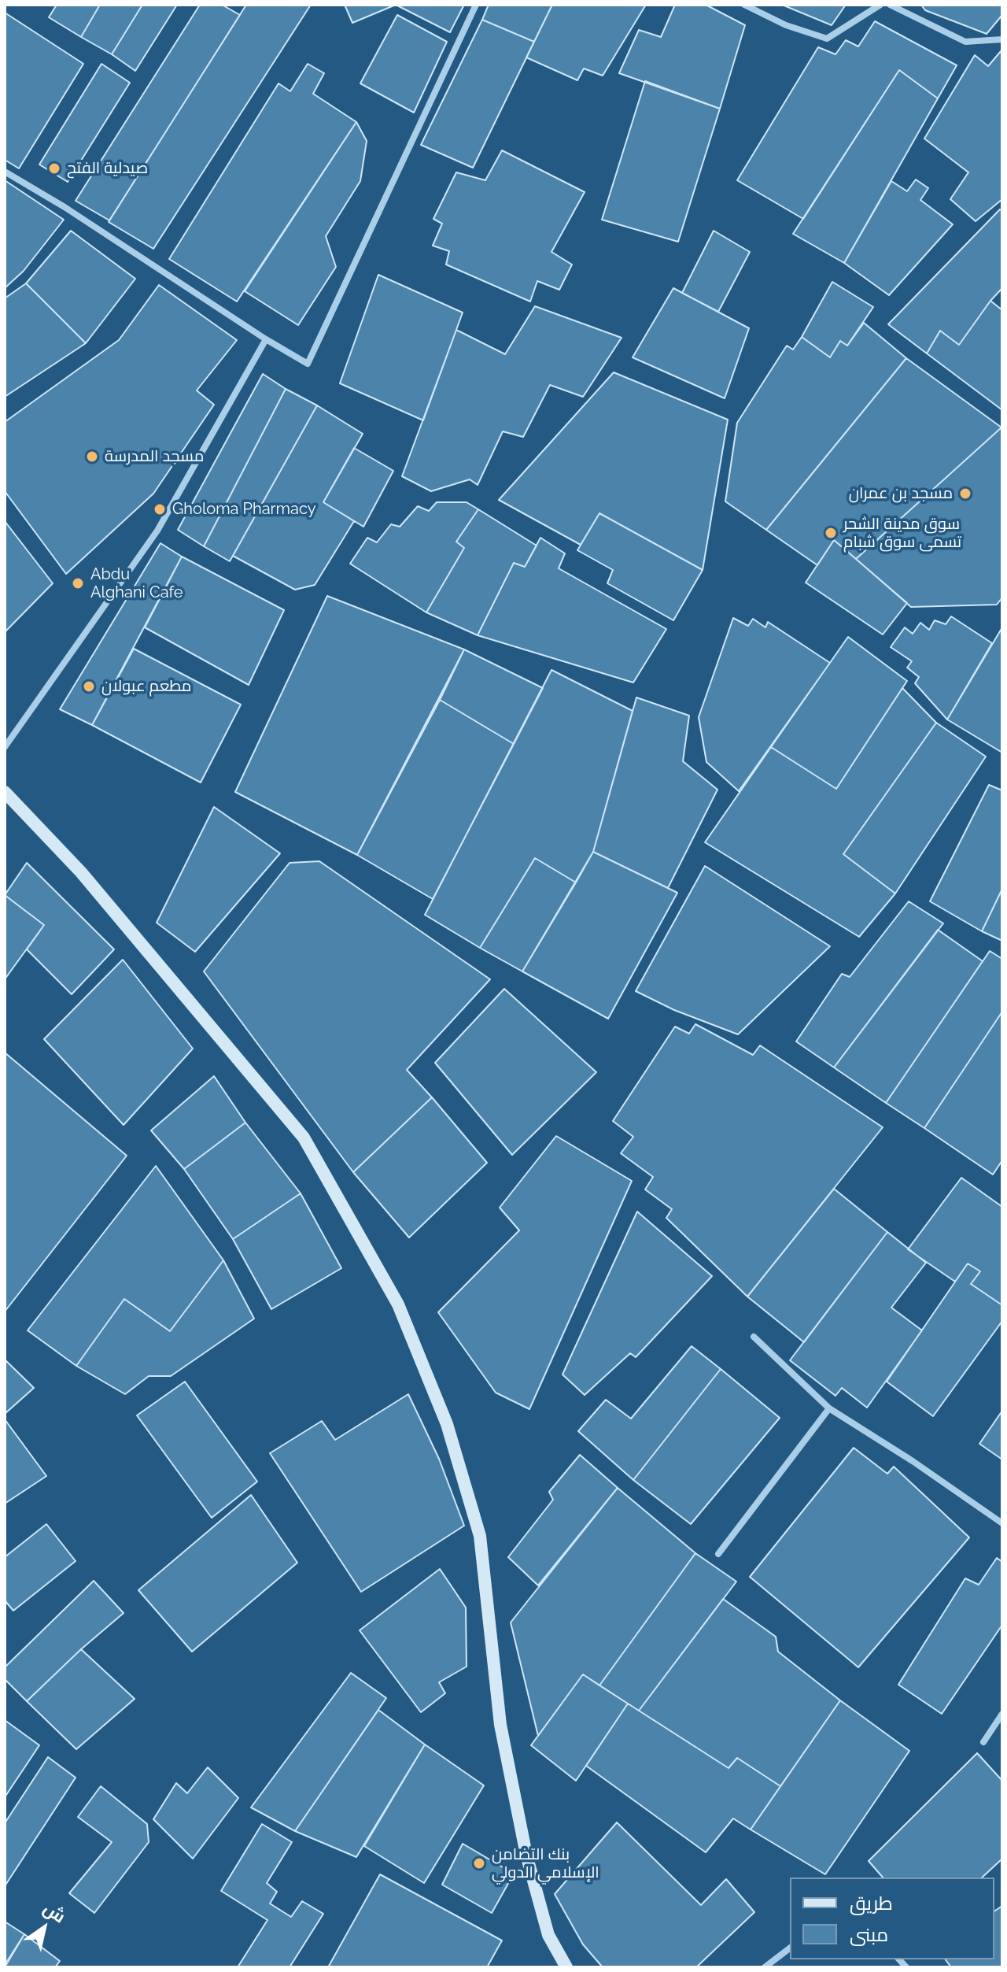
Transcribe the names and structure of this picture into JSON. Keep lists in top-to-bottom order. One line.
{"places":["صيدلية الفتح","مسجد المدرسة","مسجد بن عمران","Gholoma Pharmacy","سوق مدينة الشحر تسمى سوق شبام","Abdu Alghani Cafe","مطعم عبولان","بنك التضامن الإسلامي الدولي"],"legend":["طريق","مبنى"],"north":"top right"}
